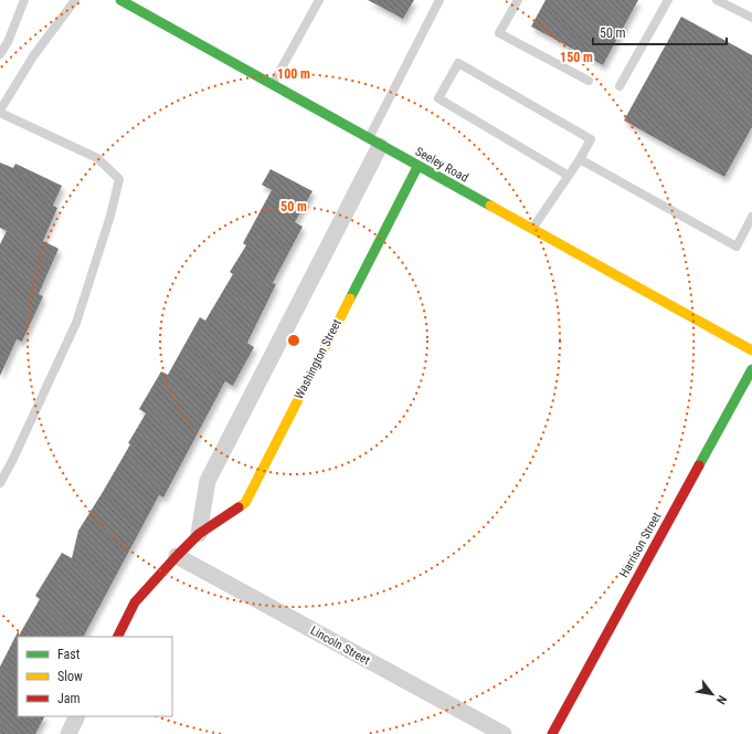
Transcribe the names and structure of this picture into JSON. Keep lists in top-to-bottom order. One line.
{"streets":{"street":["Seeley Road","Washington Street","Harrison Street","Lincoln Street"]},"crossings":[["Seeley Road","Washington Street"],["Washington Street","Lincoln Street"]],"legend":["Fast","Slow","Jam"],"scale_bar":"50 m","north":"bottom right","rings":["150 m","100 m","50 m"]}
